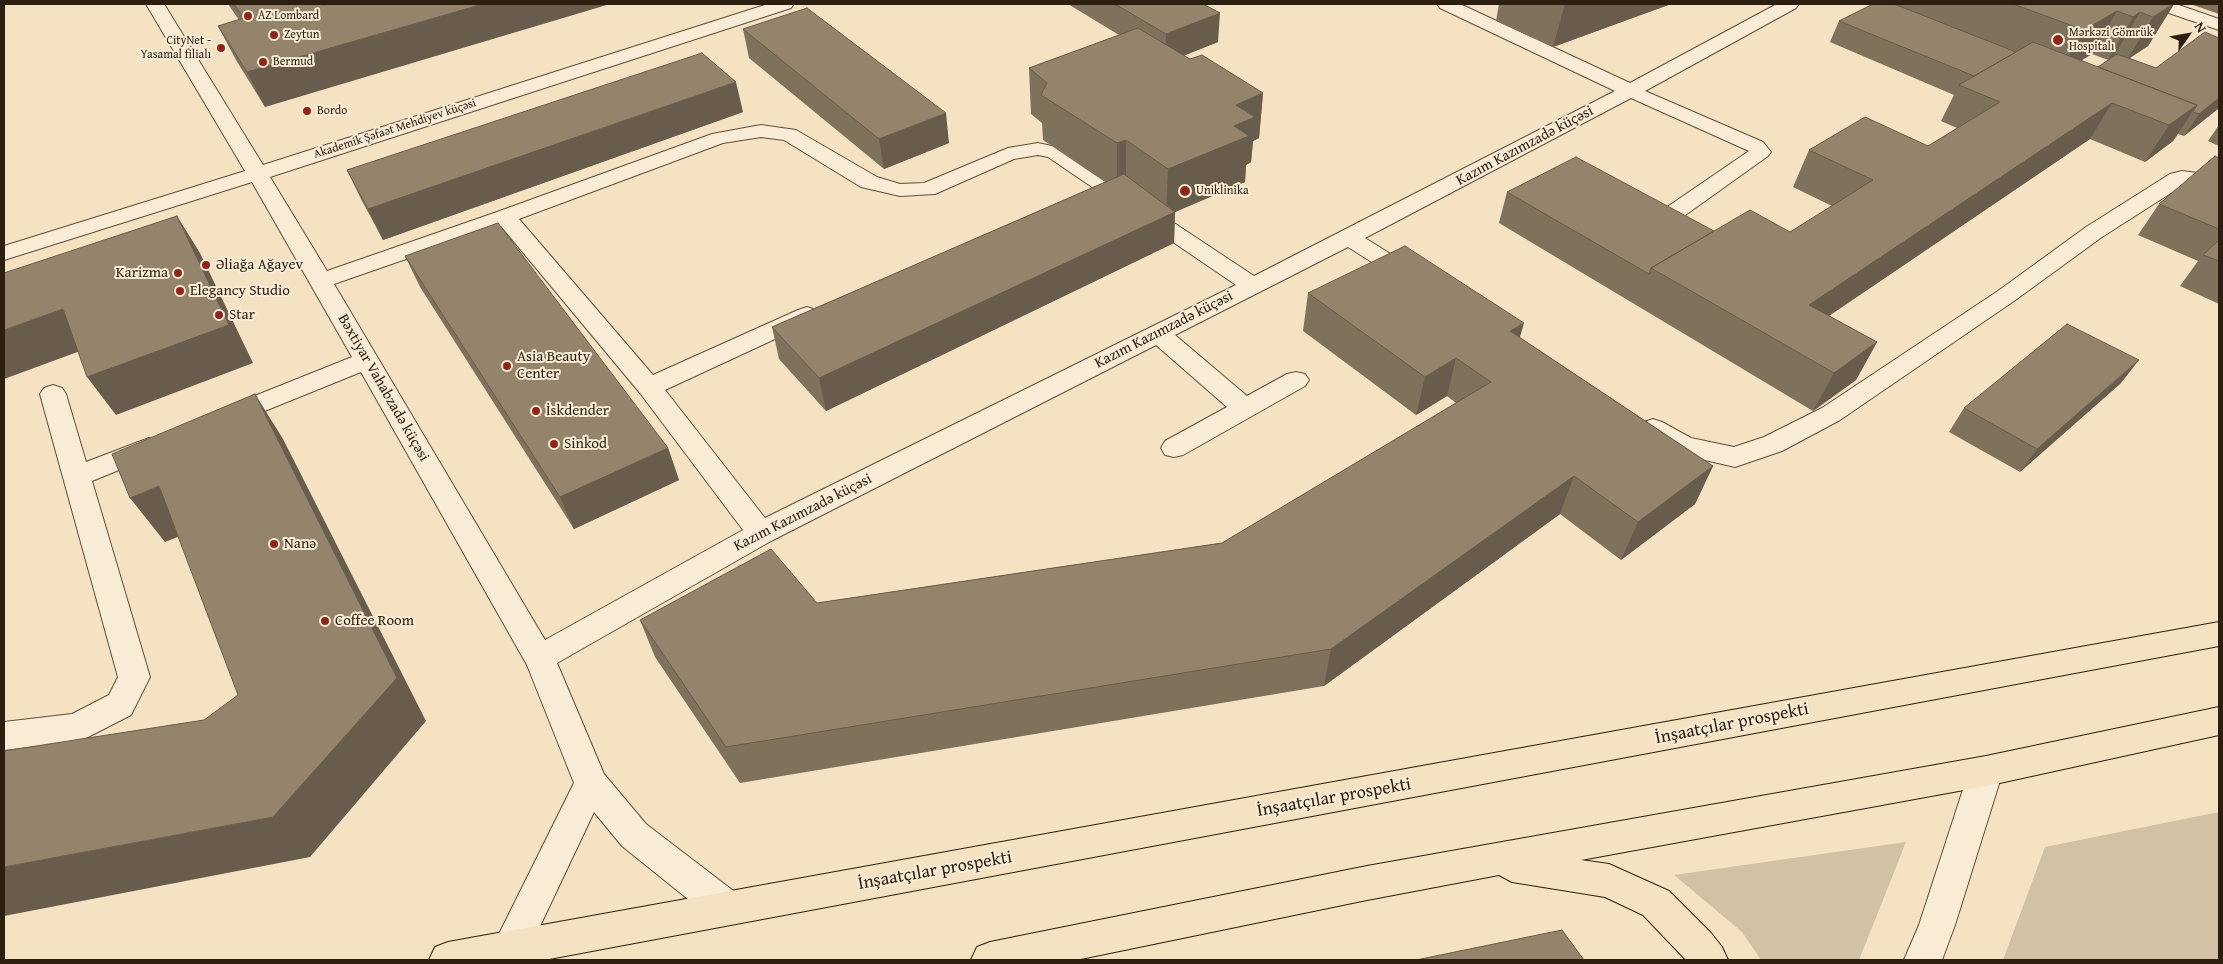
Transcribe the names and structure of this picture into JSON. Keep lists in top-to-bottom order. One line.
{"streets":{"main road":["İnşaatçılar prospekti"],"street":["Akademik Şəfaət Mehdiyev küçəsi","Kazım Kazımzadə küçəsi","Bəxtiyar Vahabzadə küçəsi"]},"crossings":[["Akademik Şəfaət Mehdiyev küçəsi","Bəxtiyar Vahabzadə küçəsi"],["Kazım Kazımzadə küçəsi","Bəxtiyar Vahabzadə küçəsi"],["Bəxtiyar Vahabzadə küçəsi","İnşaatçılar prospekti"]],"places":["AZ Lombard","Zeytun","Mərkəzi Gömrük Hospitalı","CityNet - Yasamal filialı","Bermud","Bordo","Uniklinika","Əliağa Ağayev","Karizma","Elegancy Studio","Star","Asia Beauty Center","İskdender","Sinkod","Nanə","Coffee Room"],"north":"top right"}
